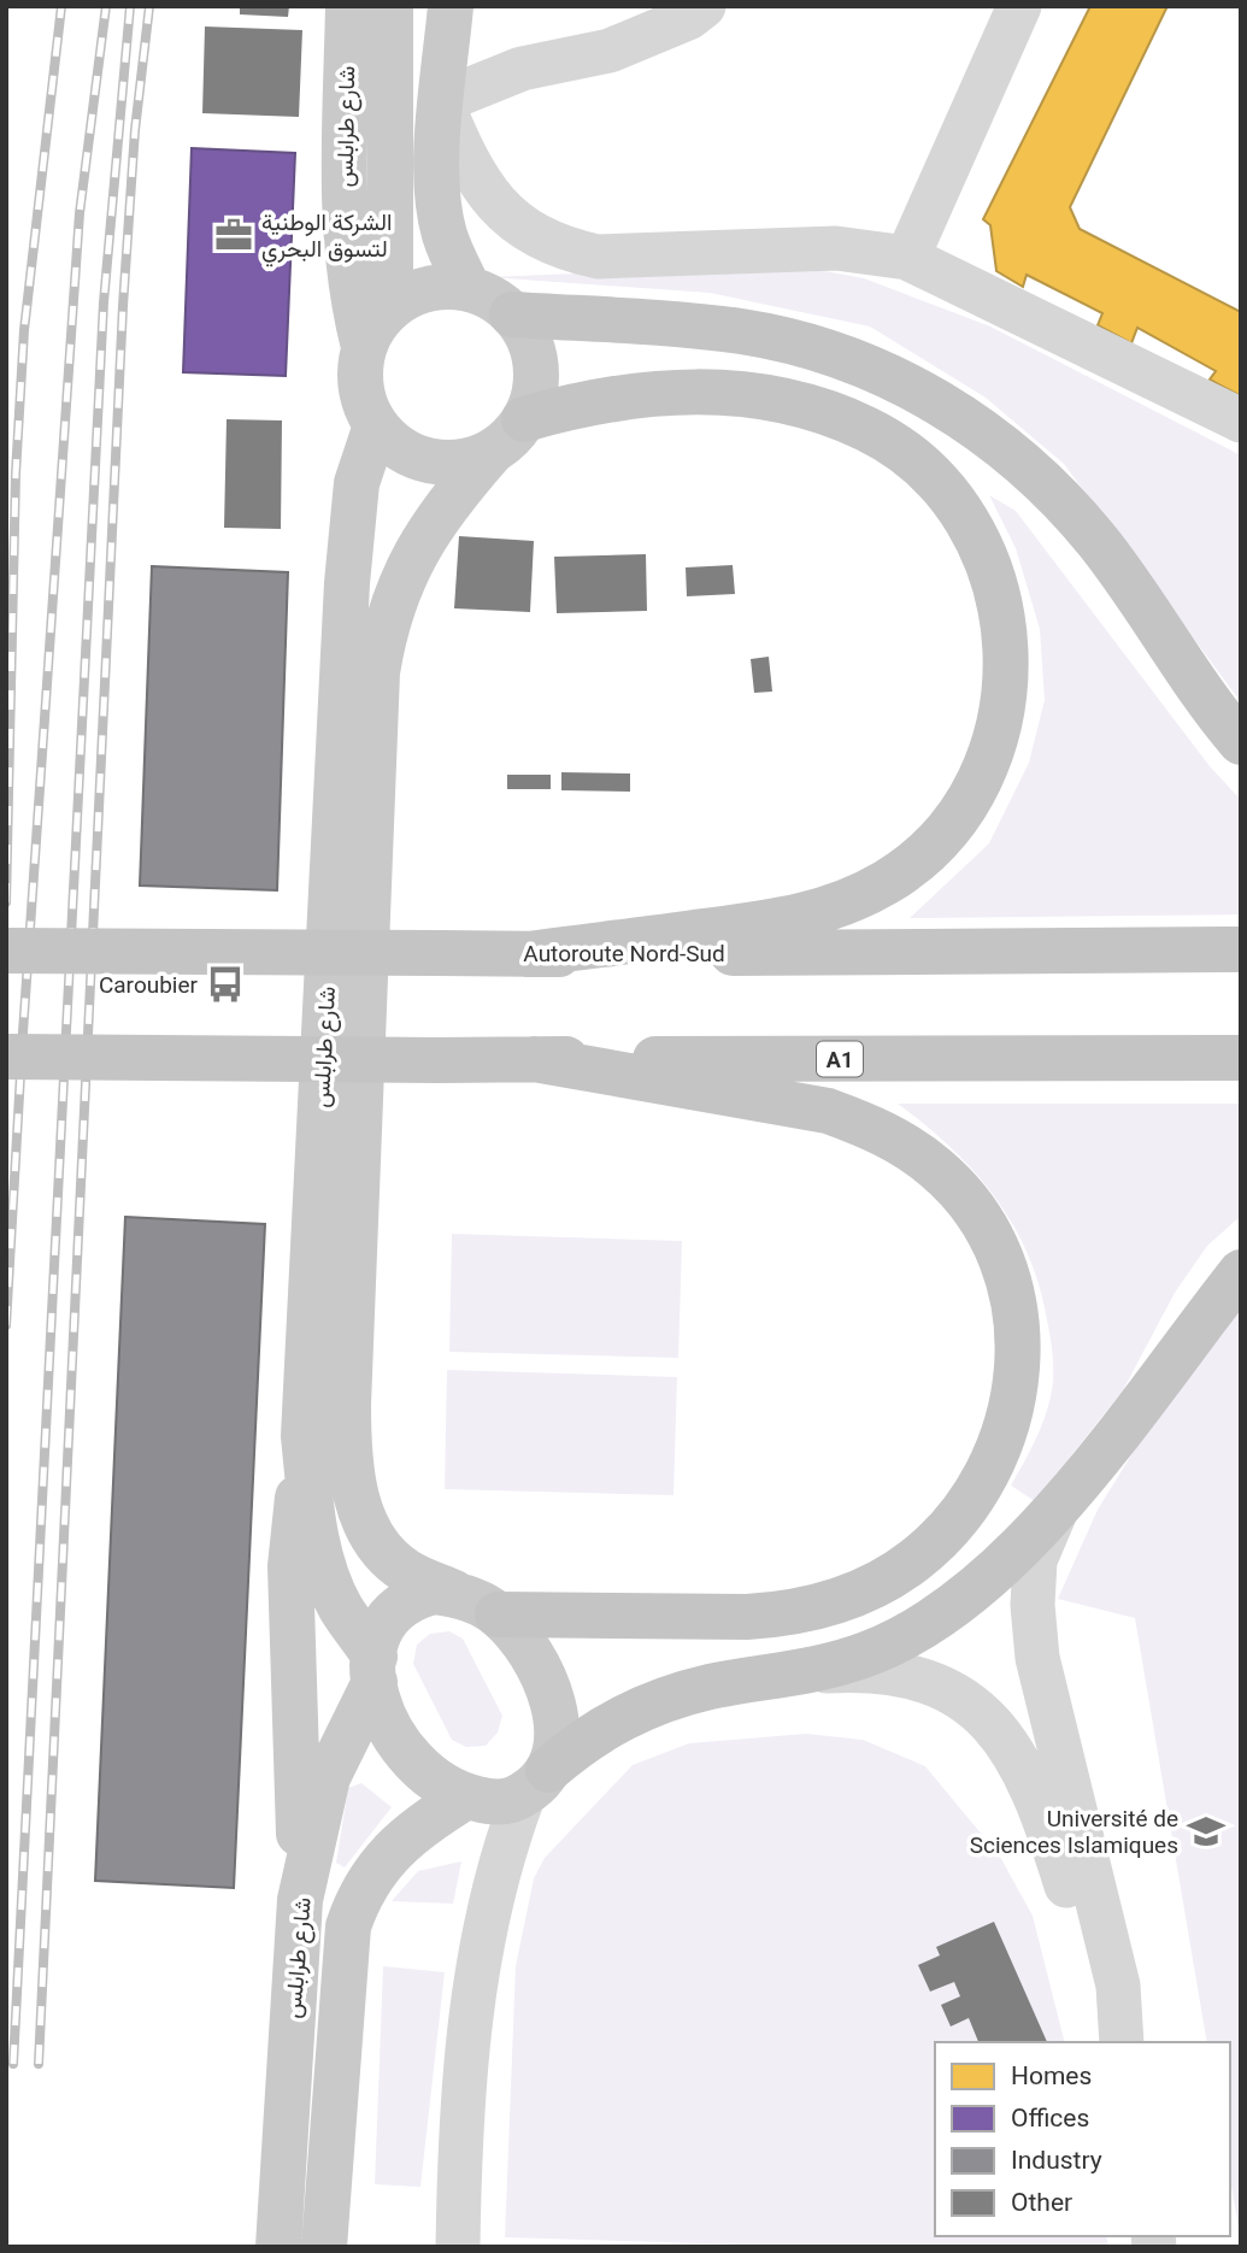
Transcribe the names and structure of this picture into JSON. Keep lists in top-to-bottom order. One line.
{"streets":{"highway":["Autoroute Nord-Sud","A1"],"main road":["شارع طرابلس"]},"places":{"office":["الشركة الوطنية لتسوق البحري"],"bus stop":["Caroubier"],"school or university":["Université de Sciences Islamiques"]},"legend":["Homes","Offices","Industry","Other"]}
